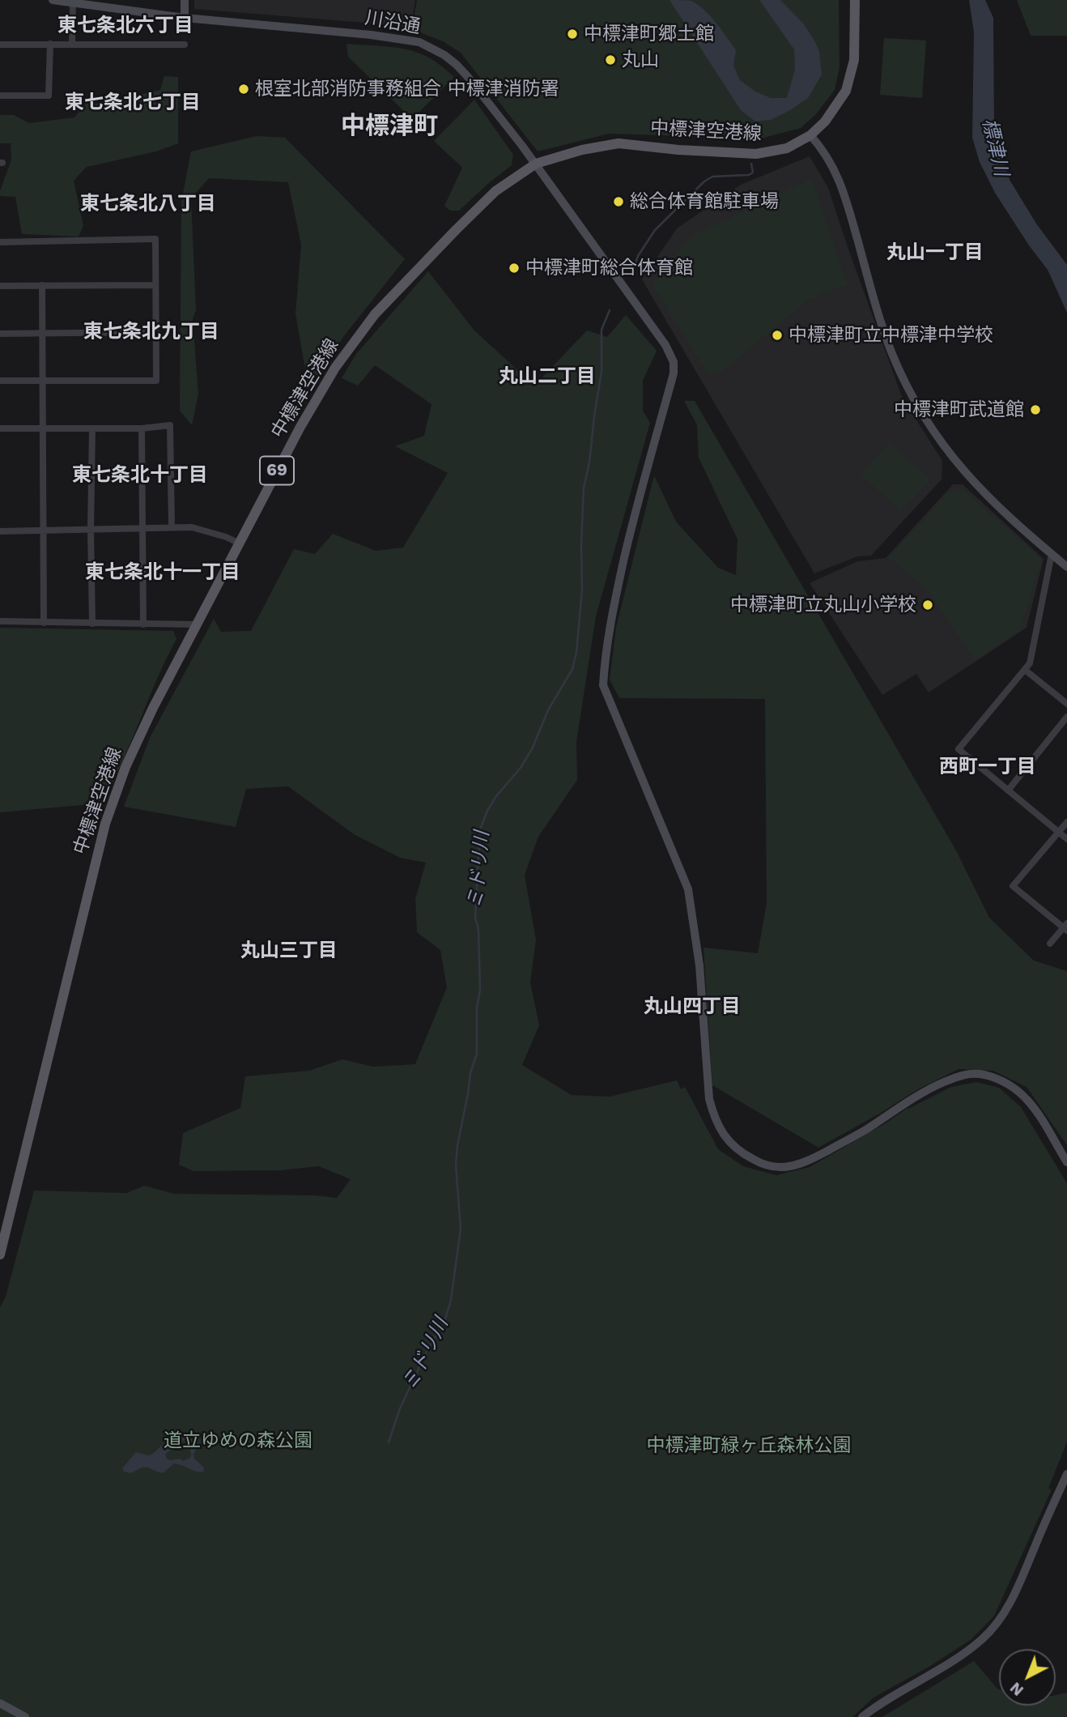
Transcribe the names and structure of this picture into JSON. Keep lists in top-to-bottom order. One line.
{"streets":{"main road":["中標津空港線","69"],"street":["川沿通"]},"crossings":[["川沿通","中標津空港線"]],"districts":["東七条北六丁目","東七条北七丁目","中標津町","東七条北八丁目","丸山一丁目","東七条北九丁目","丸山二丁目","東七条北十丁目","東七条北十一丁目","西町一丁目","丸山三丁目","丸山四丁目"],"water":["標津川","ミドリ川"],"parks":["道立ゆめの森公園","中標津町緑ヶ丘森林公園"],"places":["中標津町郷土館","丸山","根室北部消防事務組合 中標津消防署","総合体育館駐車場","中標津町総合体育館","中標津町立中標津中学校","中標津町武道館","中標津町立丸山小学校"],"north":"bottom left"}
